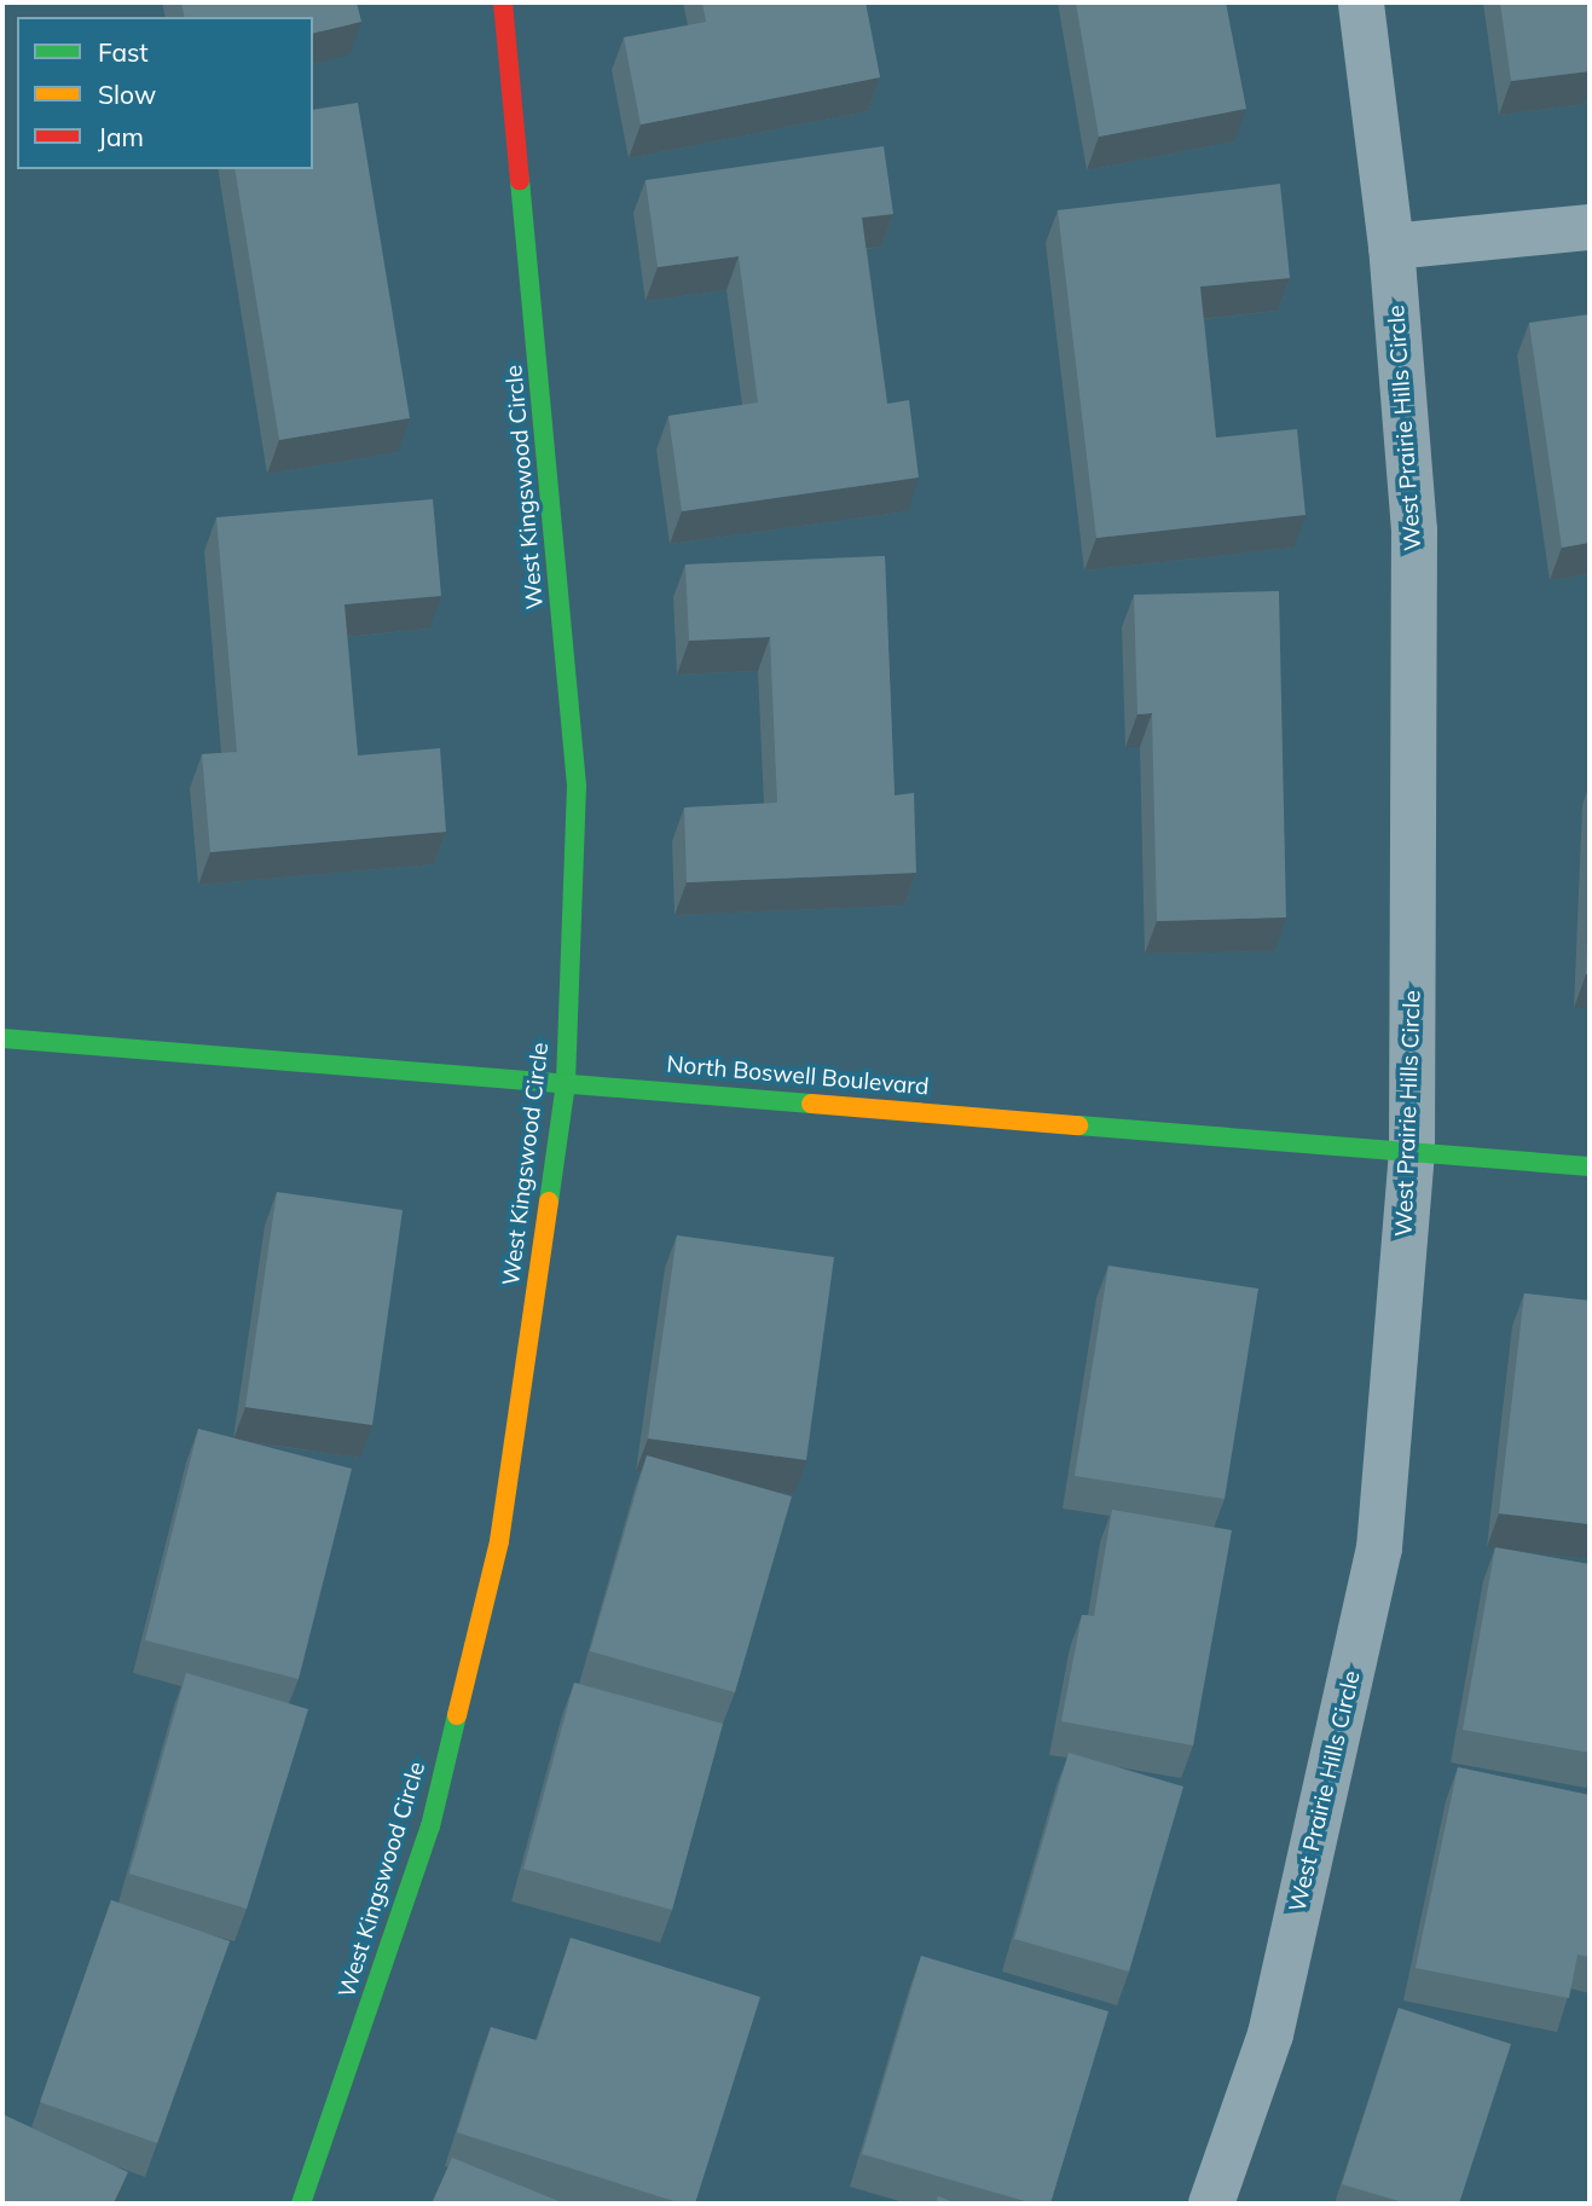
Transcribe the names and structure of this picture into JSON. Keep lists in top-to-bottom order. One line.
{"streets":{"street":["West Prairie Hills Circle","West Kingswood Circle","North Boswell Boulevard"]},"crossings":[["West Prairie Hills Circle","North Boswell Boulevard"],["West Kingswood Circle","North Boswell Boulevard"]],"legend":["Fast","Slow","Jam"]}
